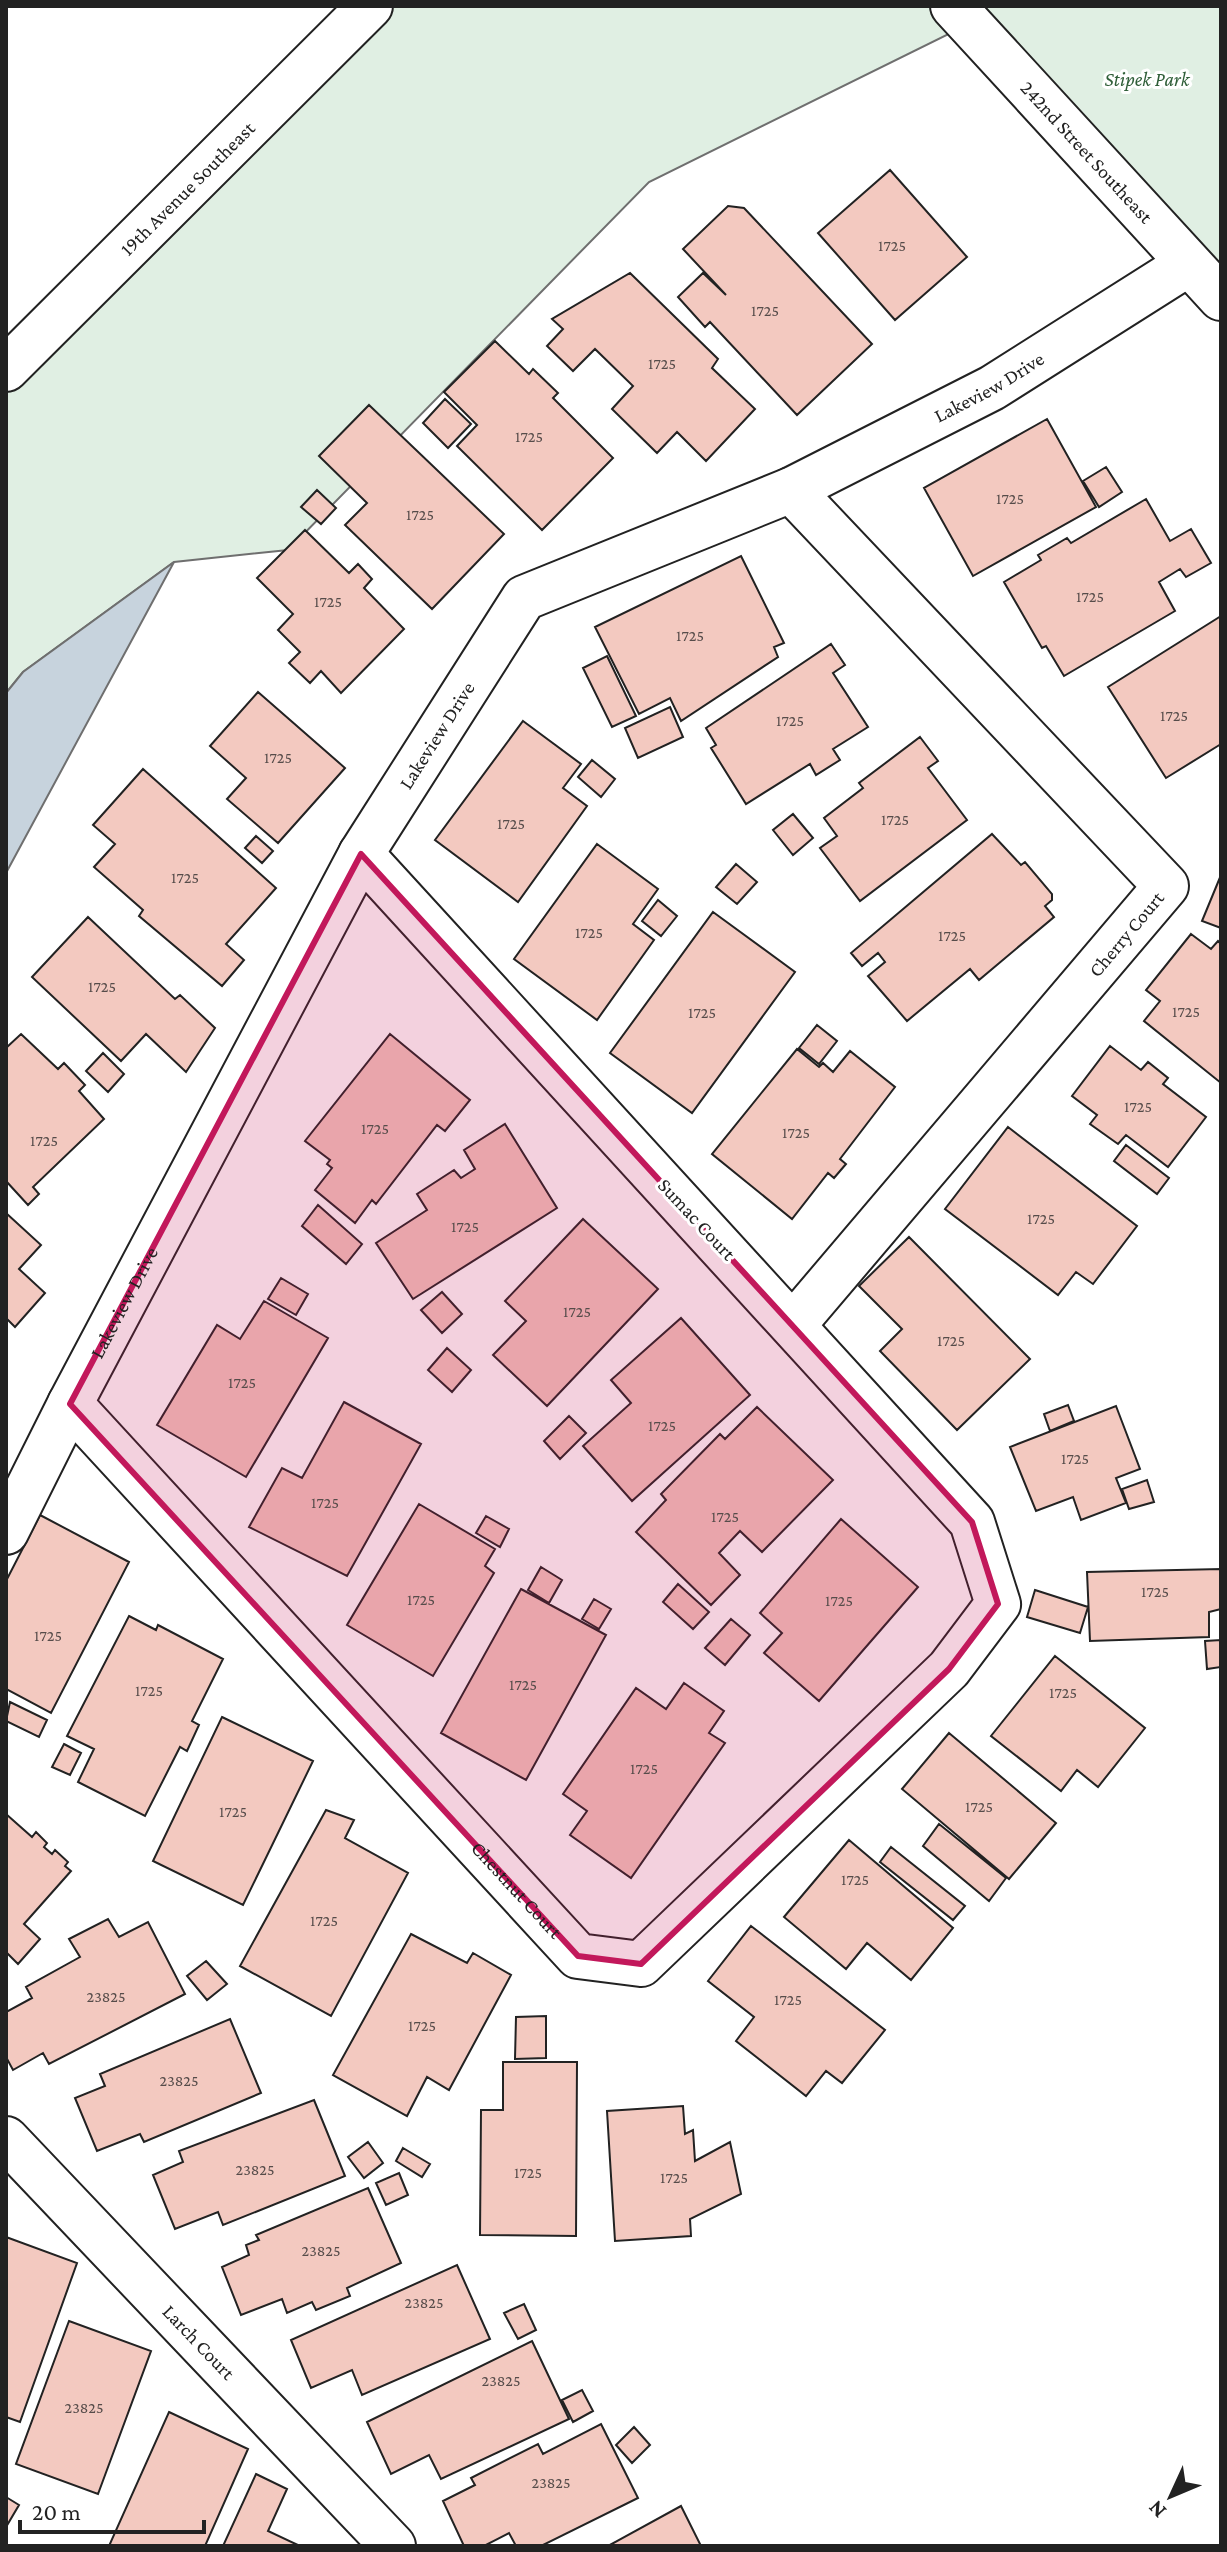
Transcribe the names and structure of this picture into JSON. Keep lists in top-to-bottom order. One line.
{"streets":{"street":["242nd Street Southeast","19th Avenue Southeast","Lakeview Drive","Cherry Court","Sumac Court","Chestnut Court","Larch Court"]},"crossings":[["242nd Street Southeast","Lakeview Drive"],["Lakeview Drive","Cherry Court"],["Lakeview Drive","Sumac Court"],["Lakeview Drive","Chestnut Court"],["Cherry Court","Sumac Court"],["Sumac Court","Chestnut Court"]],"parks":["Stipek Park"],"house_numbers":["1725","1725","1725","1725","1725","1725","1725","1725","1725","1725","1725","1725","1725","1725","1725","1725","1725","1725","1725","1725","1725","1725","1725","1725","1725","1725","1725","1725","1725","1725","1725","1725","1725","1725","1725","1725","1725","1725","1725","1725","1725","1725","1725","1725","1725","23825","1725","1725","23825","23825","1725","1725","23825","23825","23825","23825","23825"],"scale_bar":"20 m","north":"bottom left"}
